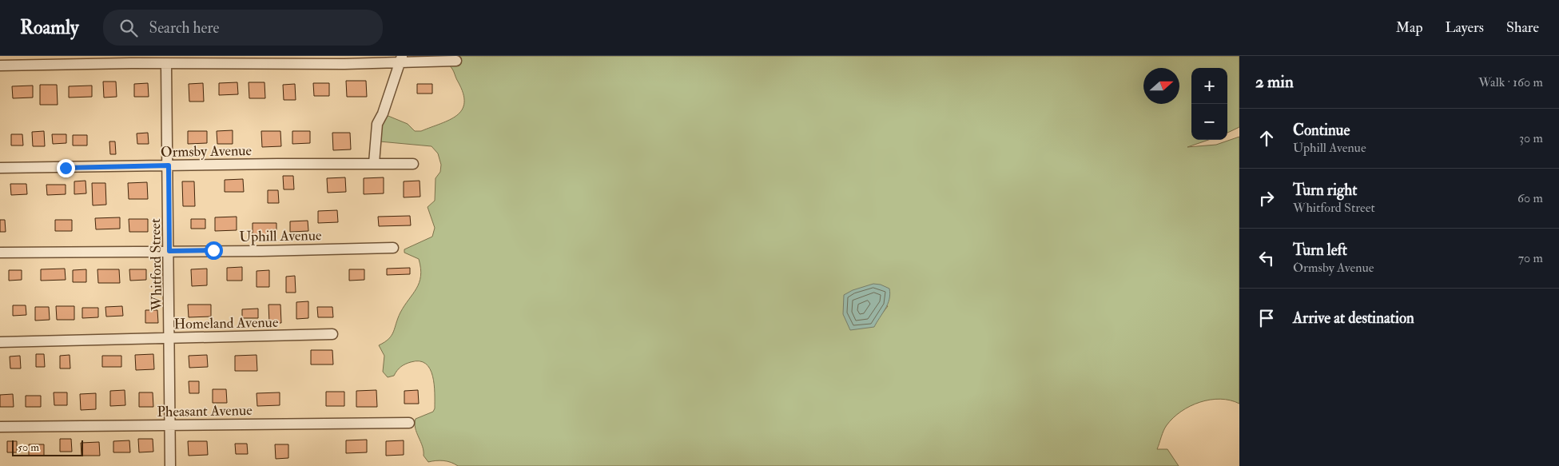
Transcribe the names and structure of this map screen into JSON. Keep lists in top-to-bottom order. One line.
{"streets":{"street":["Ormsby Avenue","Uphill Avenue","Whitford Street","Homeland Avenue","Pheasant Avenue"]},"crossings":[["Ormsby Avenue","Whitford Street"],["Uphill Avenue","Whitford Street"],["Whitford Street","Homeland Avenue"],["Whitford Street","Pheasant Avenue"]],"scale_bar":"50 m","north":"right","page":{"header":"Roamly","search":"Search here","nav":["Map","Layers","Share"],"heading":["2 min","Walk · 160 m"],"map_buttons":["+","−"],"list":[["Continue","Uphill Avenue","30 m"],["Turn right","Whitford Street","60 m"],["Turn left","Ormsby Avenue","70 m"],"Arrive at destination"],"scale":"50 m"}}
